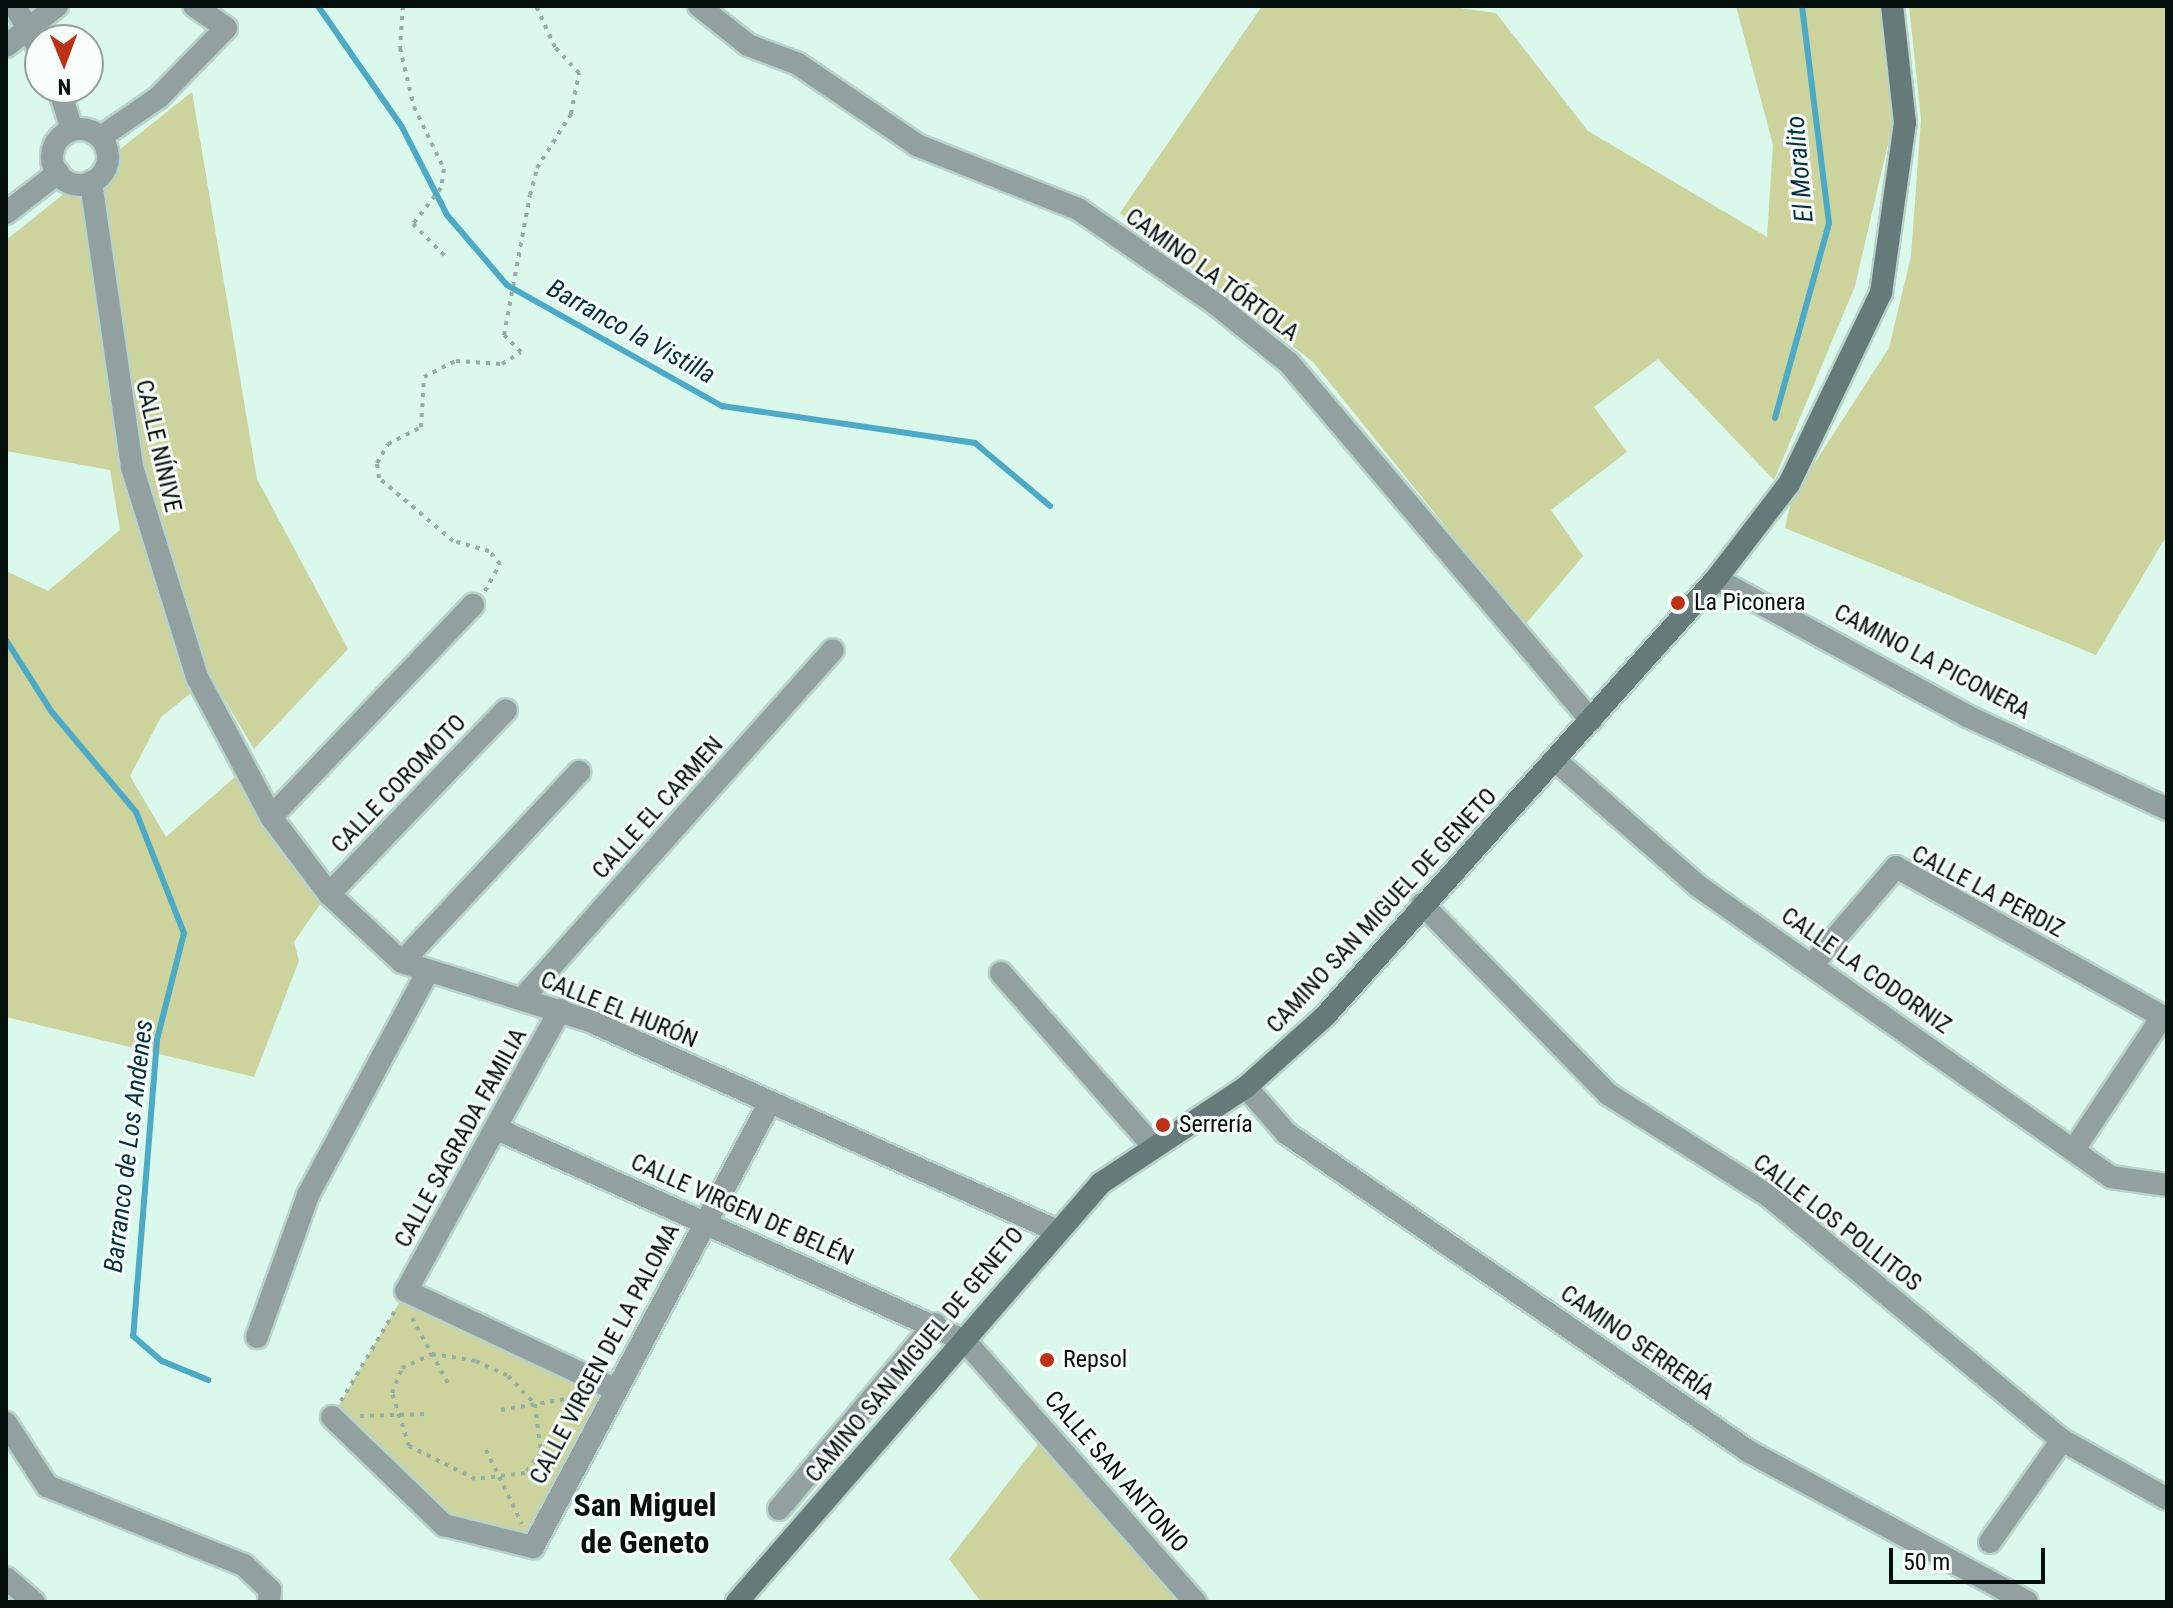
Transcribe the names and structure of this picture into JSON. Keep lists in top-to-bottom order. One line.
{"streets":{"main road":["CAMINO SAN MIGUEL DE GENETO"],"street":["CAMINO LA TÓRTOLA","CALLE NÍNIVE","CAMINO LA PICONERA","CALLE COROMOTO","CALLE EL CARMEN","CALLE LA PERDIZ","CALLE LA CODORNIZ","CALLE EL HURÓN","CALLE SAGRADA FAMILIA","CALLE VIRGEN DE BELÉN","CALLE LOS POLLITOS","CAMINO SERRERÍA","CALLE VIRGEN DE LA PALOMA","CALLE SAN ANTONIO"]},"crossings":[["CAMINO LA TÓRTOLA","CAMINO SAN MIGUEL DE GENETO"],["CALLE NÍNIVE","CALLE EL HURÓN"],["CAMINO LA PICONERA","CAMINO SAN MIGUEL DE GENETO"],["CALLE COROMOTO","CALLE EL HURÓN"],["CALLE EL CARMEN","CALLE EL HURÓN"],["CALLE LA PERDIZ","CALLE LA CODORNIZ"],["CAMINO SAN MIGUEL DE GENETO","CALLE LA CODORNIZ"],["CAMINO SAN MIGUEL DE GENETO","CALLE EL HURÓN"],["CAMINO SAN MIGUEL DE GENETO","CALLE VIRGEN DE BELÉN"],["CAMINO SAN MIGUEL DE GENETO","CALLE LOS POLLITOS"],["CAMINO SAN MIGUEL DE GENETO","CAMINO SERRERÍA"],["CAMINO SAN MIGUEL DE GENETO","CALLE SAN ANTONIO"],["CALLE EL HURÓN","CALLE SAGRADA FAMILIA"],["CALLE EL HURÓN","CALLE VIRGEN DE LA PALOMA"],["CALLE SAGRADA FAMILIA","CALLE VIRGEN DE BELÉN"],["CALLE SAGRADA FAMILIA","CALLE VIRGEN DE LA PALOMA"],["CALLE VIRGEN DE BELÉN","CALLE VIRGEN DE LA PALOMA"],["CALLE VIRGEN DE BELÉN","CALLE SAN ANTONIO"]],"districts":["San Miguel de Geneto"],"water":["El Moralito","Barranco la Vistilla","Barranco de Los Andenes"],"places":["La Piconera","Serrería","Repsol"],"scale_bar":"50 m","north":"bottom"}
